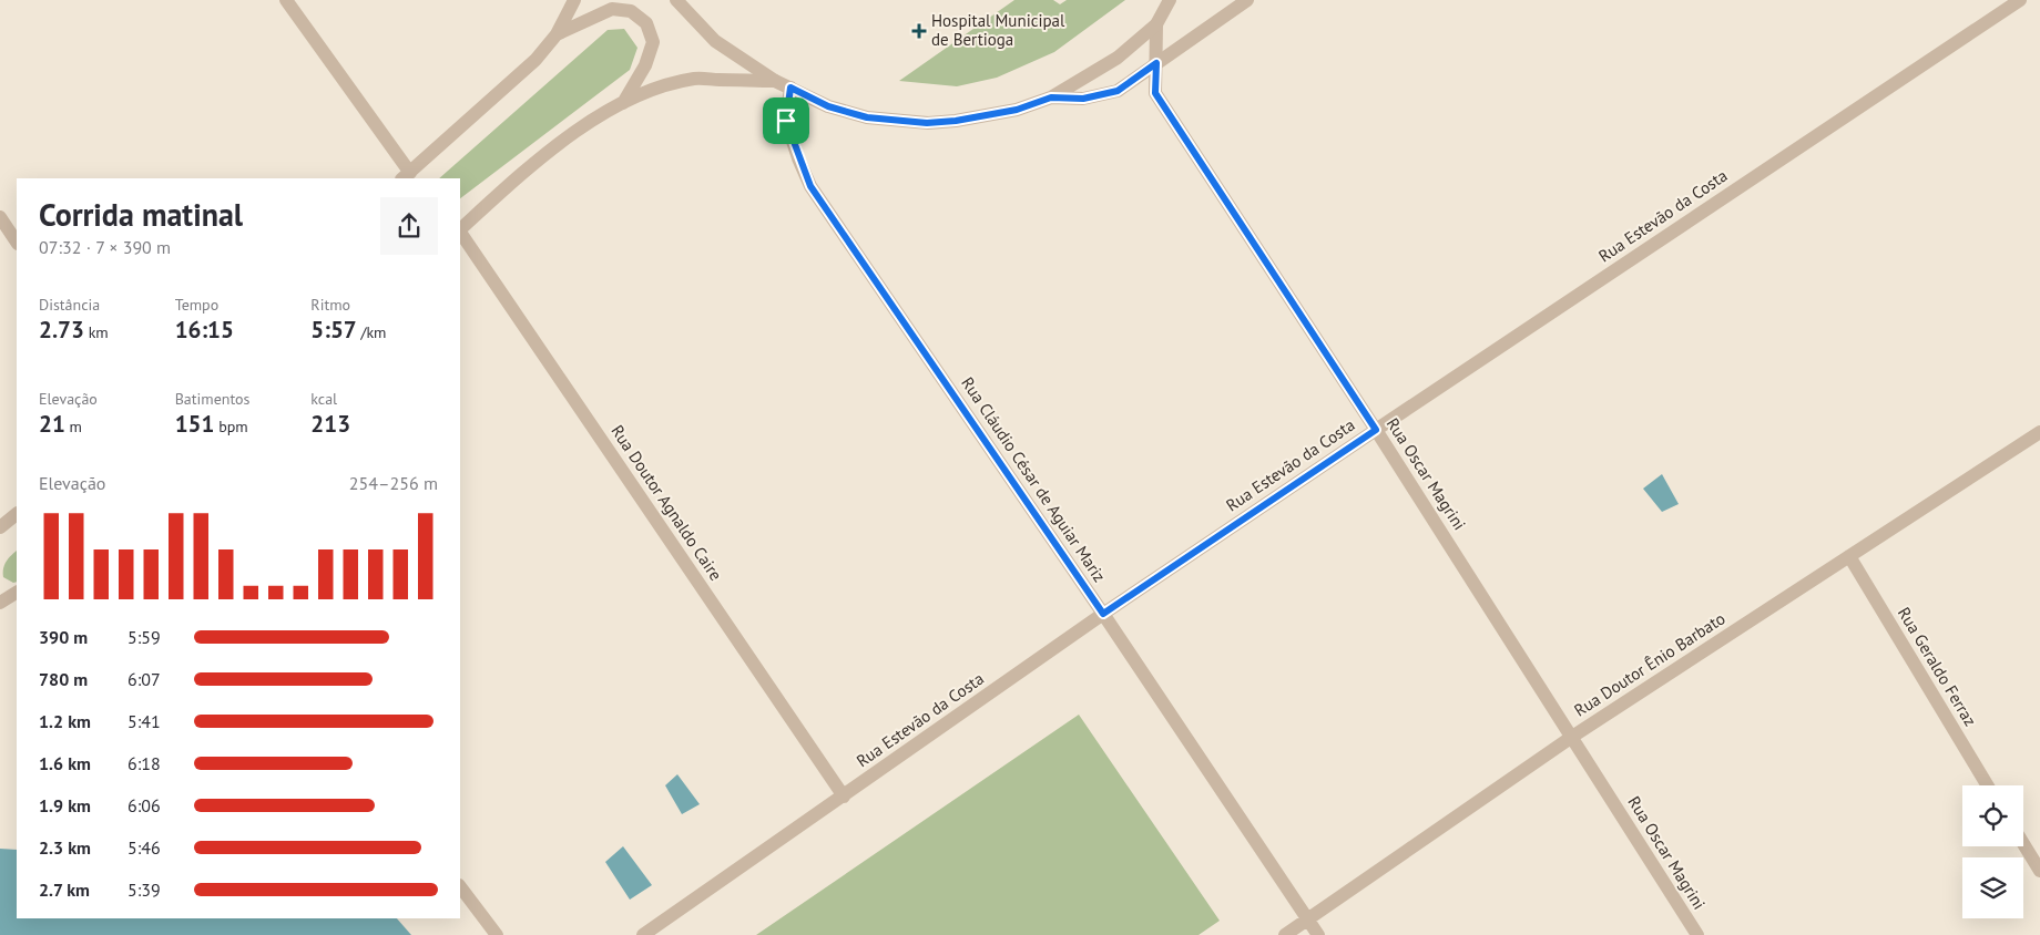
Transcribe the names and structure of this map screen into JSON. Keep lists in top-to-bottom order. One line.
{"streets":{"street":["Rua Estevão da Costa","Rua Oscar Magrini","Rua Cláudio César de Aguiar Mariz","Rua Doutor Agnaldo Caire","Rua Doutor Ênio Barbato","Rua Geraldo Ferraz"]},"crossings":[["Rua Estevão da Costa","Rua Oscar Magrini"],["Rua Estevão da Costa","Rua Cláudio César de Aguiar Mariz"],["Rua Estevão da Costa","Rua Doutor Agnaldo Caire"],["Rua Oscar Magrini","Rua Doutor Ênio Barbato"],["Rua Cláudio César de Aguiar Mariz","Rua Doutor Ênio Barbato"],["Rua Doutor Ênio Barbato","Rua Geraldo Ferraz"]],"places":{"health":["Hospital Municipal de Bertioga"]},"page":{"heading":["Corrida matinal","07:32 · 7 × 390 m"],"stats":[["Distância","2.73 km"],["Tempo","16:15"],["Ritmo","5:57 /km"],["Elevação","21 m"],["Batimentos","151 bpm"],["kcal","213"]],"chart":["Elevação","254–256 m"],"list":[{"name":"390 m","note":"5:59"},{"name":"780 m","note":"6:07"},{"name":"1.2 km","note":"5:41"},{"name":"1.6 km","note":"6:18"},{"name":"1.9 km","note":"6:06"},{"name":"2.3 km","note":"5:46"},{"name":"2.7 km","note":"5:39"}]}}
